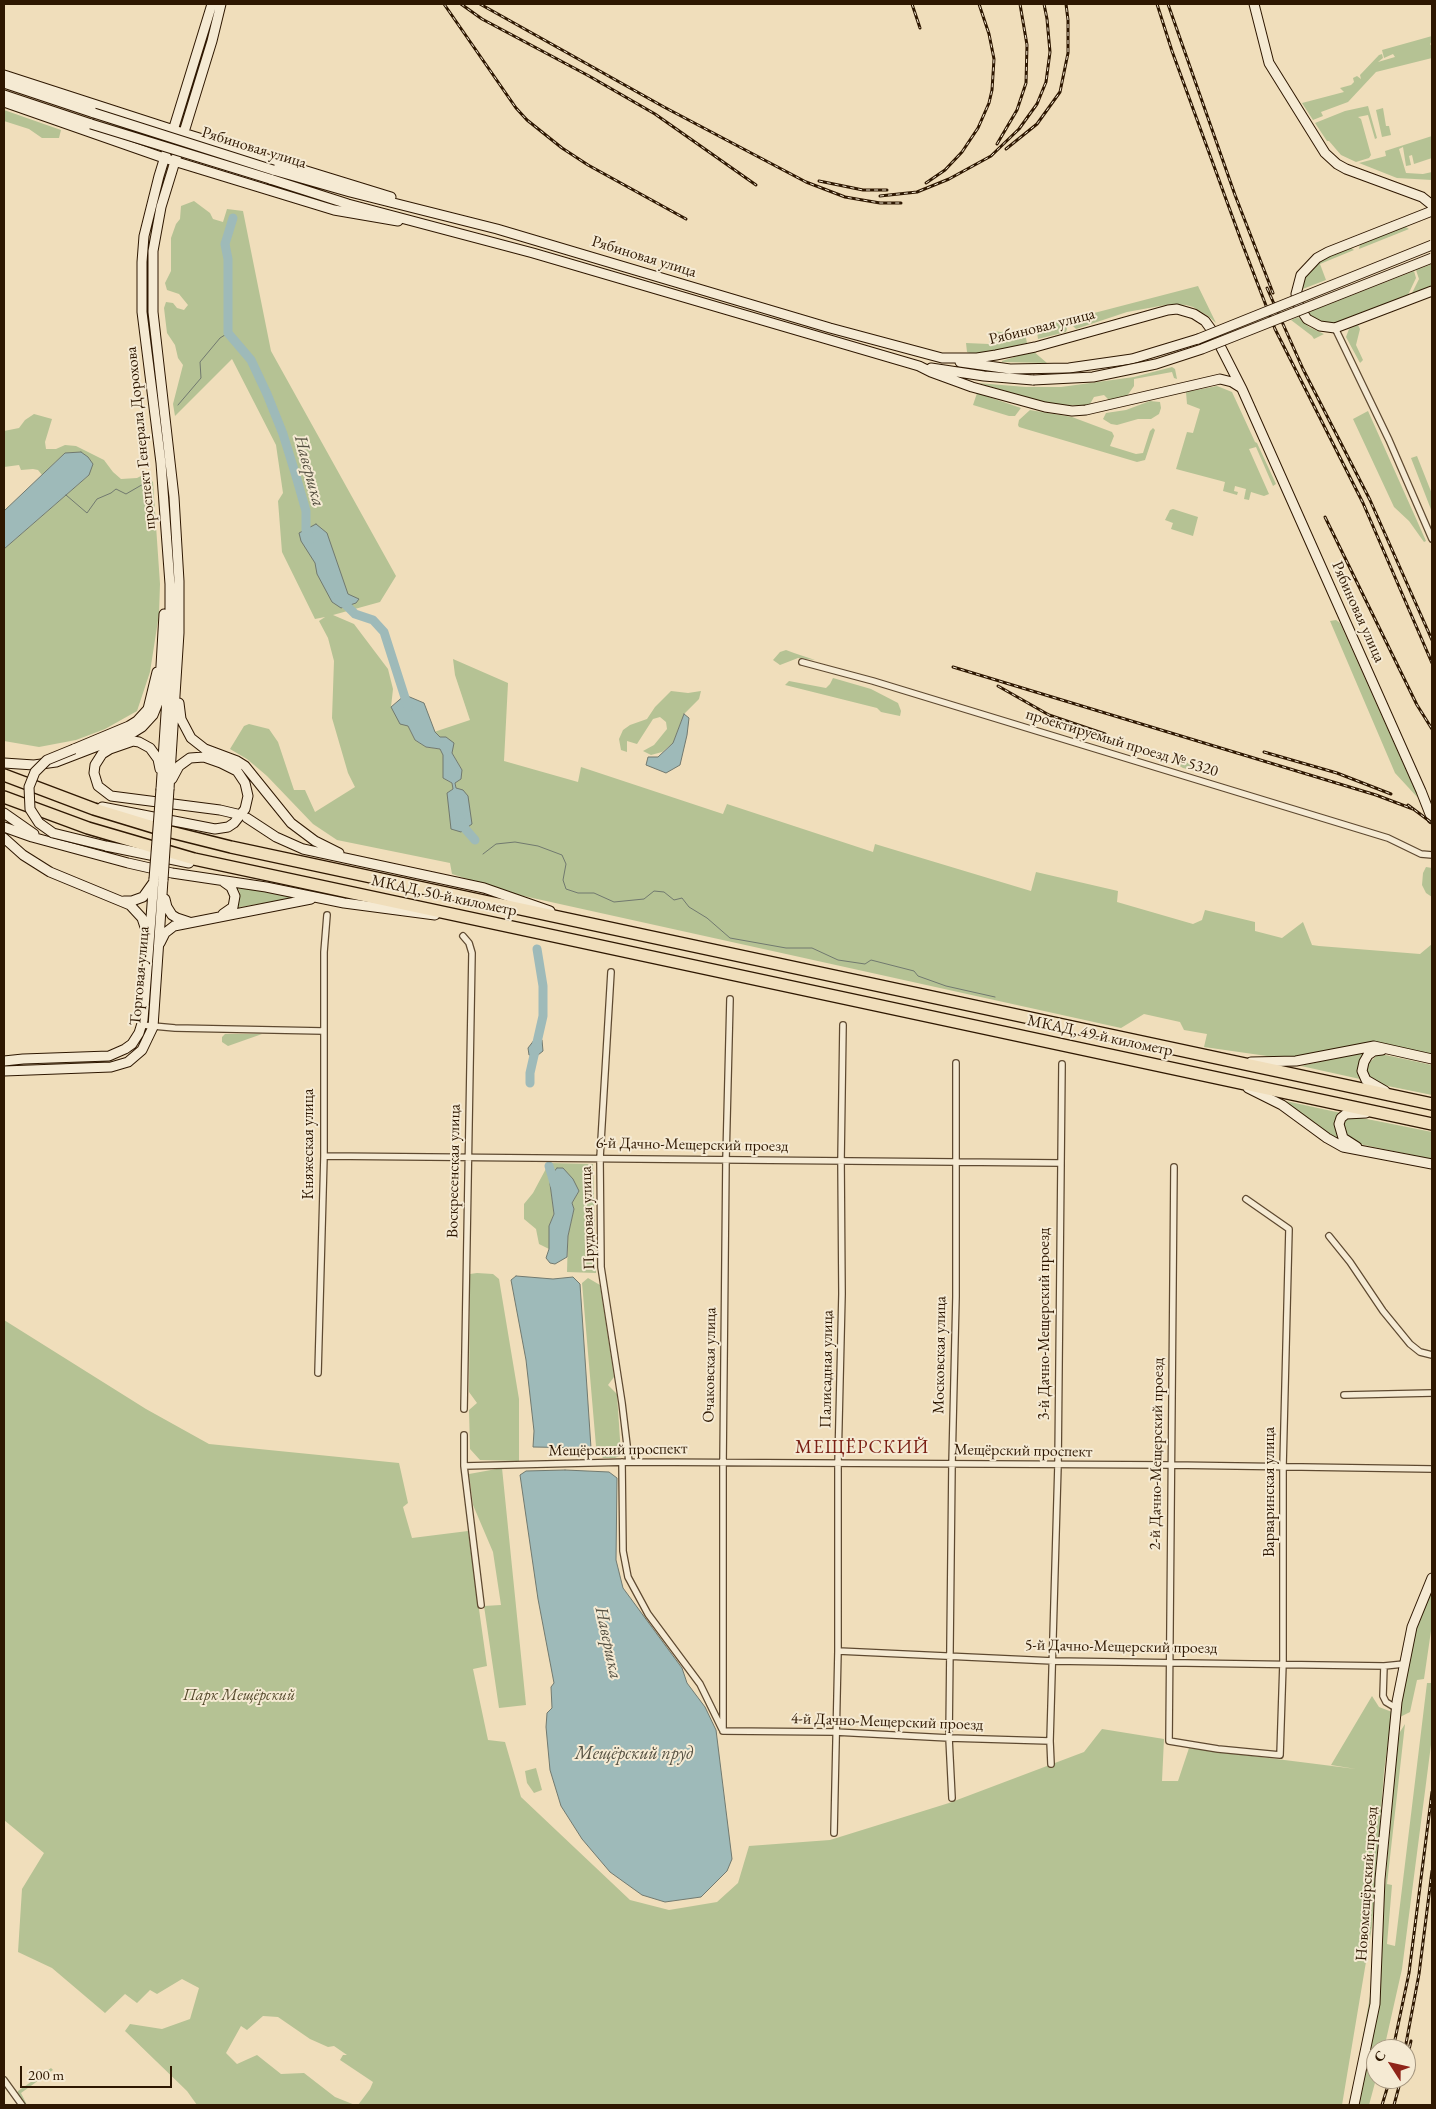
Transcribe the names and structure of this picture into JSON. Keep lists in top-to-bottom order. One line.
{"streets":{"highway":["МКАД, 50-й километр","МКАД, 49-й километр"],"main road":["Рябиновая улица","проспект Генерала Дорохова","Торговая улица","Новомещёрский проезд"],"street":["проектируемый проезд № 5320","Княжеская улица","6-й Дачно-Мещерский проезд","Воскресенская улица","Прудовая улица","3-й Дачно-Мещерский проезд","Московская улица","Очаковская улица","Палисадная улица","Мещёрский проспект","2-й Дачно-Мещерский проезд","Варваринская улица","5-й Дачно-Мещерский проезд","4-й Дачно-Мещерский проезд"]},"crossings":[["проспект Генерала Дорохова","Торговая улица"],["МКАД, 50-й километр","МКАД, 49-й километр"],["Княжеская улица","6-й Дачно-Мещерский проезд"],["6-й Дачно-Мещерский проезд","Воскресенская улица"],["6-й Дачно-Мещерский проезд","Прудовая улица"],["6-й Дачно-Мещерский проезд","3-й Дачно-Мещерский проезд"],["6-й Дачно-Мещерский проезд","Московская улица"],["6-й Дачно-Мещерский проезд","Очаковская улица"],["6-й Дачно-Мещерский проезд","Палисадная улица"],["Прудовая улица","Очаковская улица"],["Прудовая улица","Мещёрский проспект"],["Прудовая улица","4-й Дачно-Мещерский проезд"],["3-й Дачно-Мещерский проезд","Мещёрский проспект"],["3-й Дачно-Мещерский проезд","5-й Дачно-Мещерский проезд"],["3-й Дачно-Мещерский проезд","4-й Дачно-Мещерский проезд"],["Московская улица","Мещёрский проспект"],["Московская улица","5-й Дачно-Мещерский проезд"],["Московская улица","4-й Дачно-Мещерский проезд"],["Очаковская улица","Мещёрский проспект"],["Очаковская улица","4-й Дачно-Мещерский проезд"],["Палисадная улица","Мещёрский проспект"],["Палисадная улица","5-й Дачно-Мещерский проезд"],["Палисадная улица","4-й Дачно-Мещерский проезд"],["Мещёрский проспект","2-й Дачно-Мещерский проезд"],["Мещёрский проспект","Варваринская улица"],["2-й Дачно-Мещерский проезд","Варваринская улица"],["2-й Дачно-Мещерский проезд","5-й Дачно-Мещерский проезд"],["Варваринская улица","5-й Дачно-Мещерский проезд"],["5-й Дачно-Мещерский проезд","Новомещёрский проезд"]],"districts":["МЕЩЁРСКИЙ"],"water":["Навершка","Мещёрский пруд"],"parks":["Парк Мещёрский"],"scale_bar":"200 m","north":"top left"}
